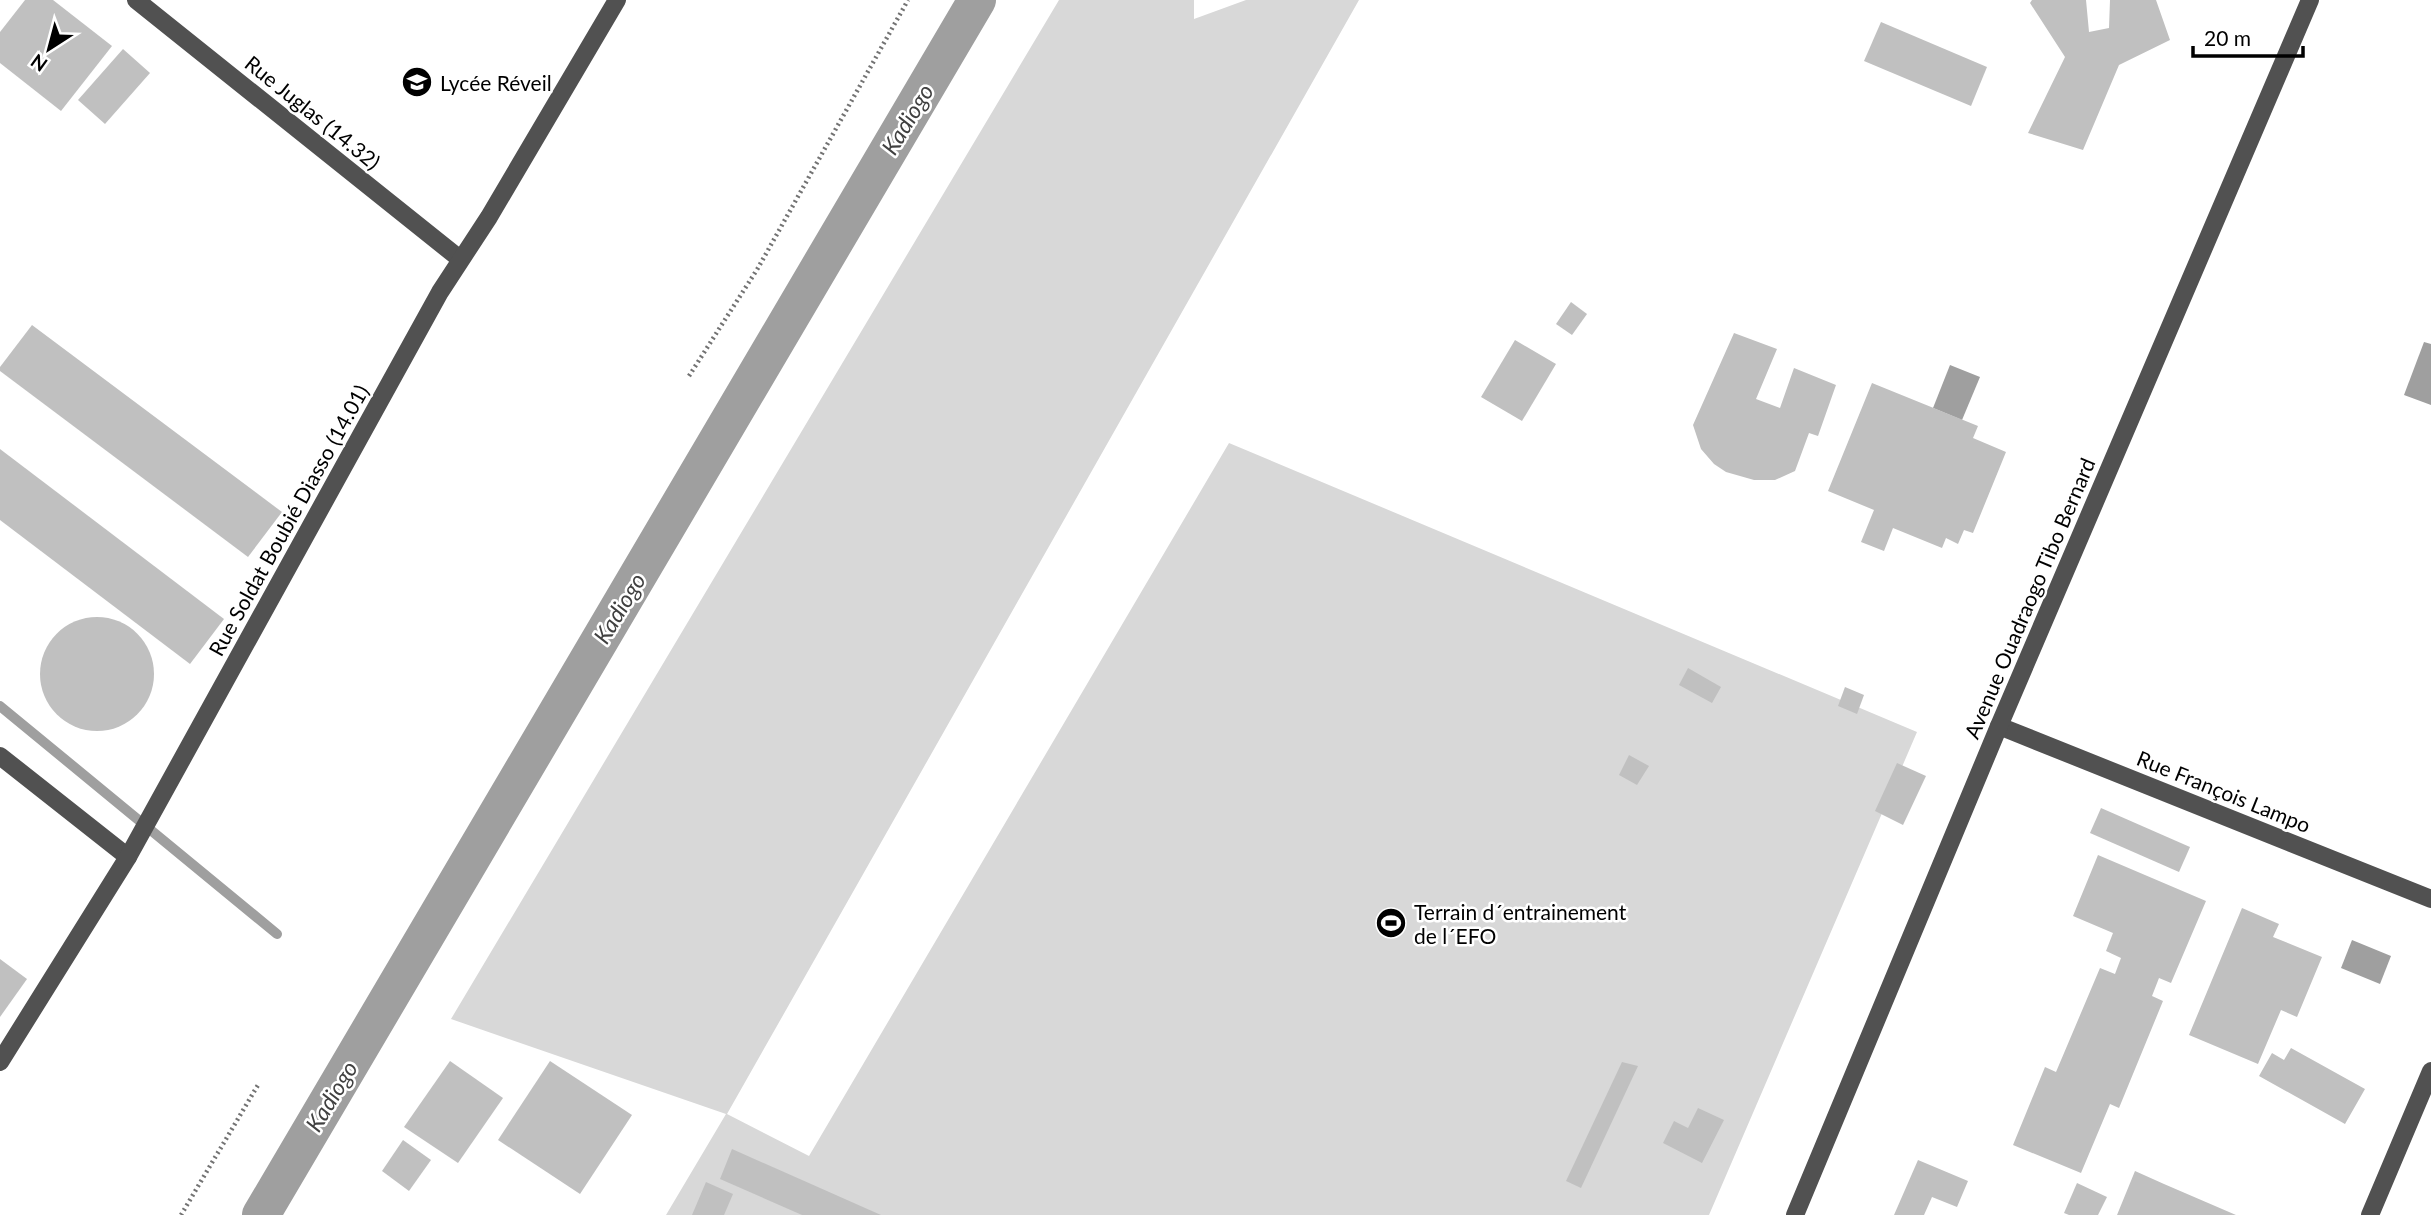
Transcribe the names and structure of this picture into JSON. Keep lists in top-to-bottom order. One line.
{"streets":{"street":["Rue Juglas (14.32)","Rue Soldat Boubié Diasso (14.01)","Avenue Ouadraogo Tibo Bernard","Rue François Lampo"]},"crossings":[["Rue Juglas (14.32)","Rue Soldat Boubié Diasso (14.01)"],["Avenue Ouadraogo Tibo Bernard","Rue François Lampo"]],"water":["Kadiogo"],"places":{"school or university":["Lycée Réveil"],"sports":["Terrain d´entrainement de l´EFO"]},"scale_bar":"20 m","north":"bottom left"}
